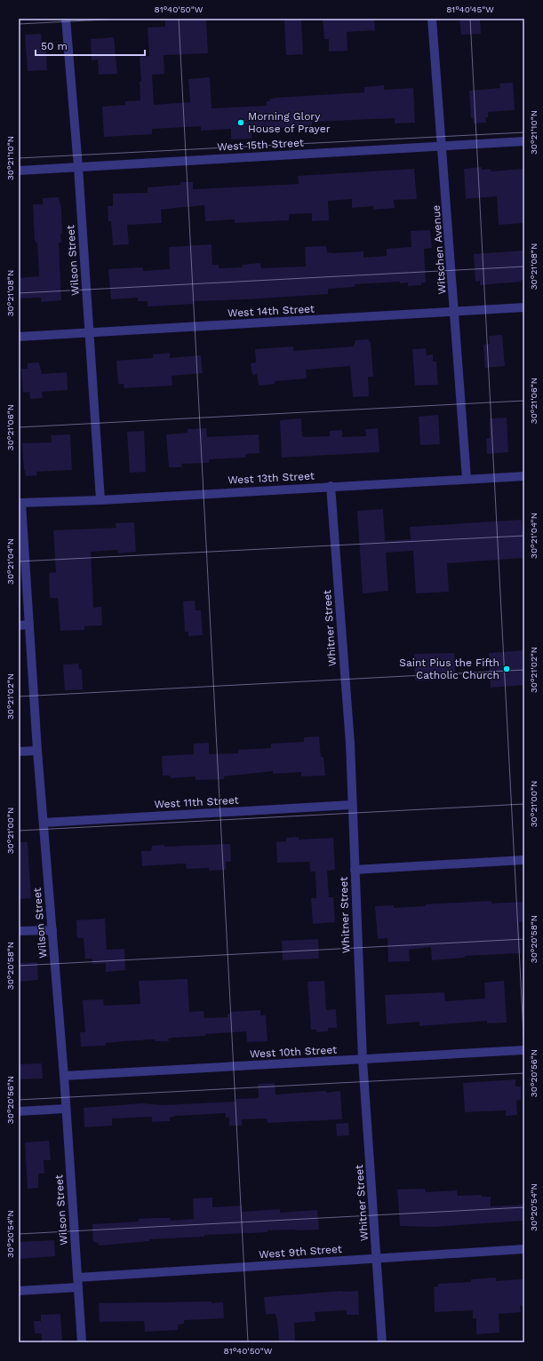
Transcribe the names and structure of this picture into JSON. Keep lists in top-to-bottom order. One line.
{"streets":{"street":["West 15th Street","Witschen Avenue","Wilson Street","West 14th Street","West 13th Street","Whitner Street","West 11th Street","West 10th Street","West 9th Street"]},"crossings":[["West 15th Street","Witschen Avenue"],["West 15th Street","Wilson Street"],["Witschen Avenue","West 14th Street"],["Witschen Avenue","West 13th Street"],["Wilson Street","West 14th Street"],["Wilson Street","West 13th Street"],["Wilson Street","West 11th Street"],["Wilson Street","West 10th Street"],["Wilson Street","West 9th Street"],["West 13th Street","Whitner Street"],["Whitner Street","West 11th Street"],["Whitner Street","West 10th Street"],["Whitner Street","West 9th Street"]],"places":["Morning Glory House of Prayer","Saint Pius the Fifth Catholic Church"],"scale_bar":"50 m","coordinates":["81°40'50\"W","81°40'45\"W","30°21'10\"N","30°21'08\"N","30°21'06\"N","30°21'04\"N","30°21'02\"N","30°21'00\"N","30°20'58\"N","30°20'56\"N","30°20'54\"N"]}
